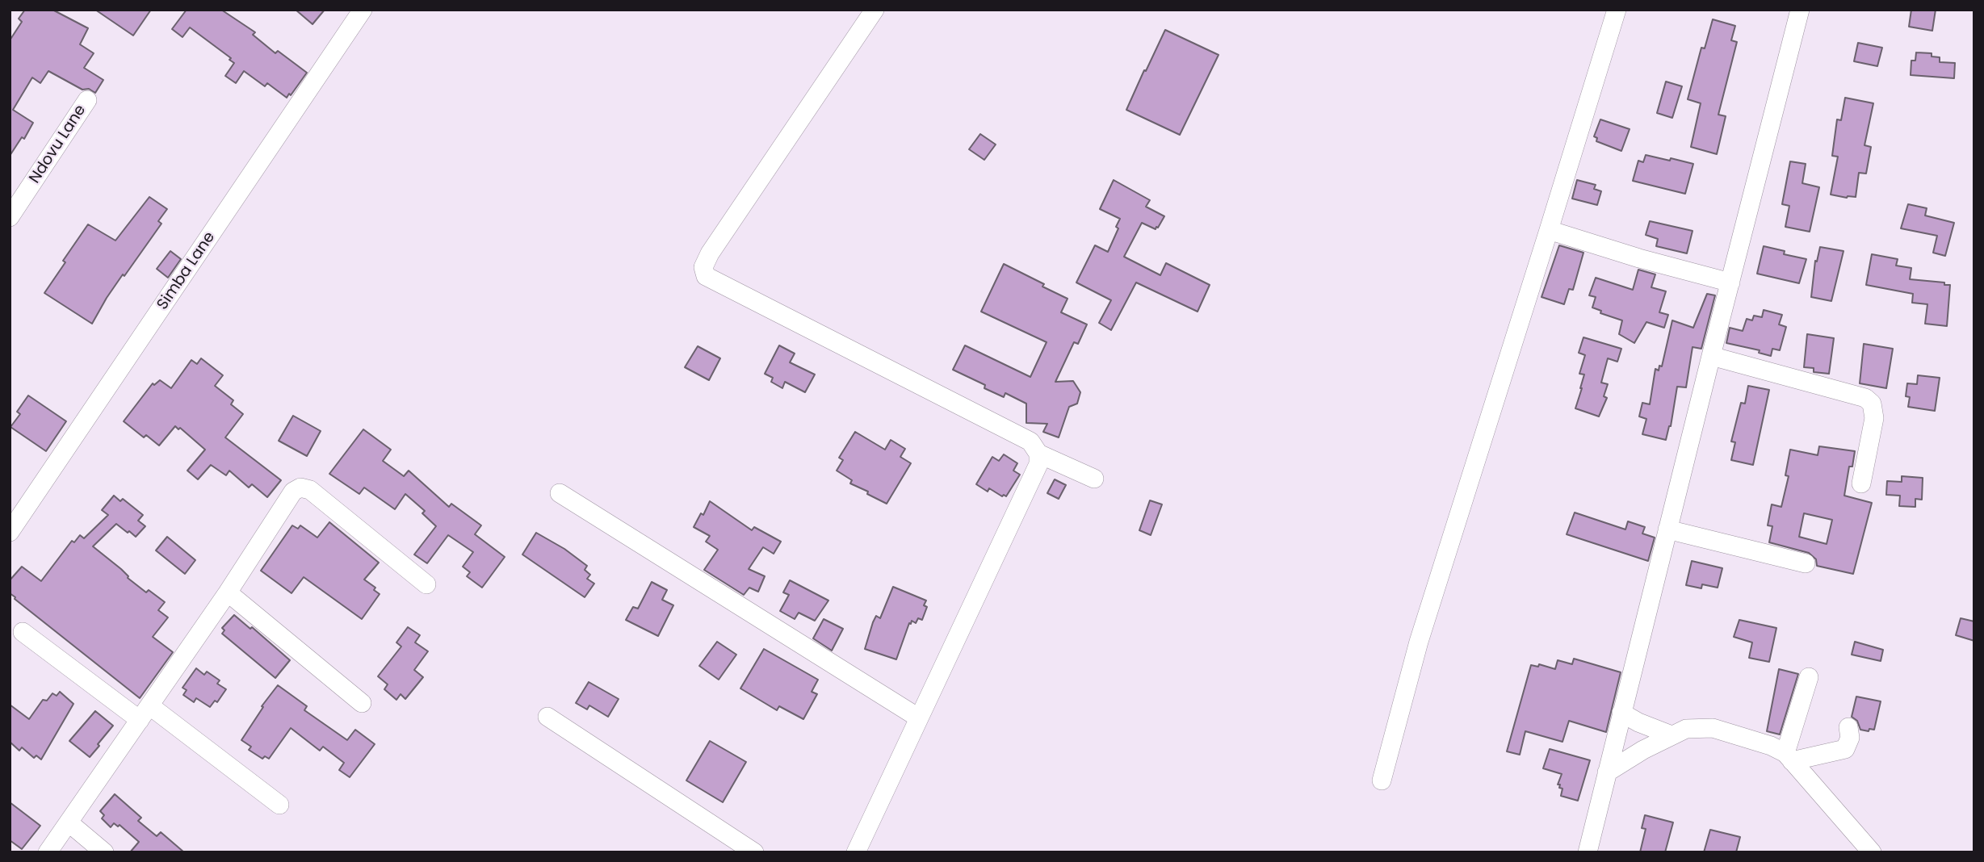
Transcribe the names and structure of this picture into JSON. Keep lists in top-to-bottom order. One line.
{"streets":{"street":["Ndovu Lane","Simba Lane"]}}
